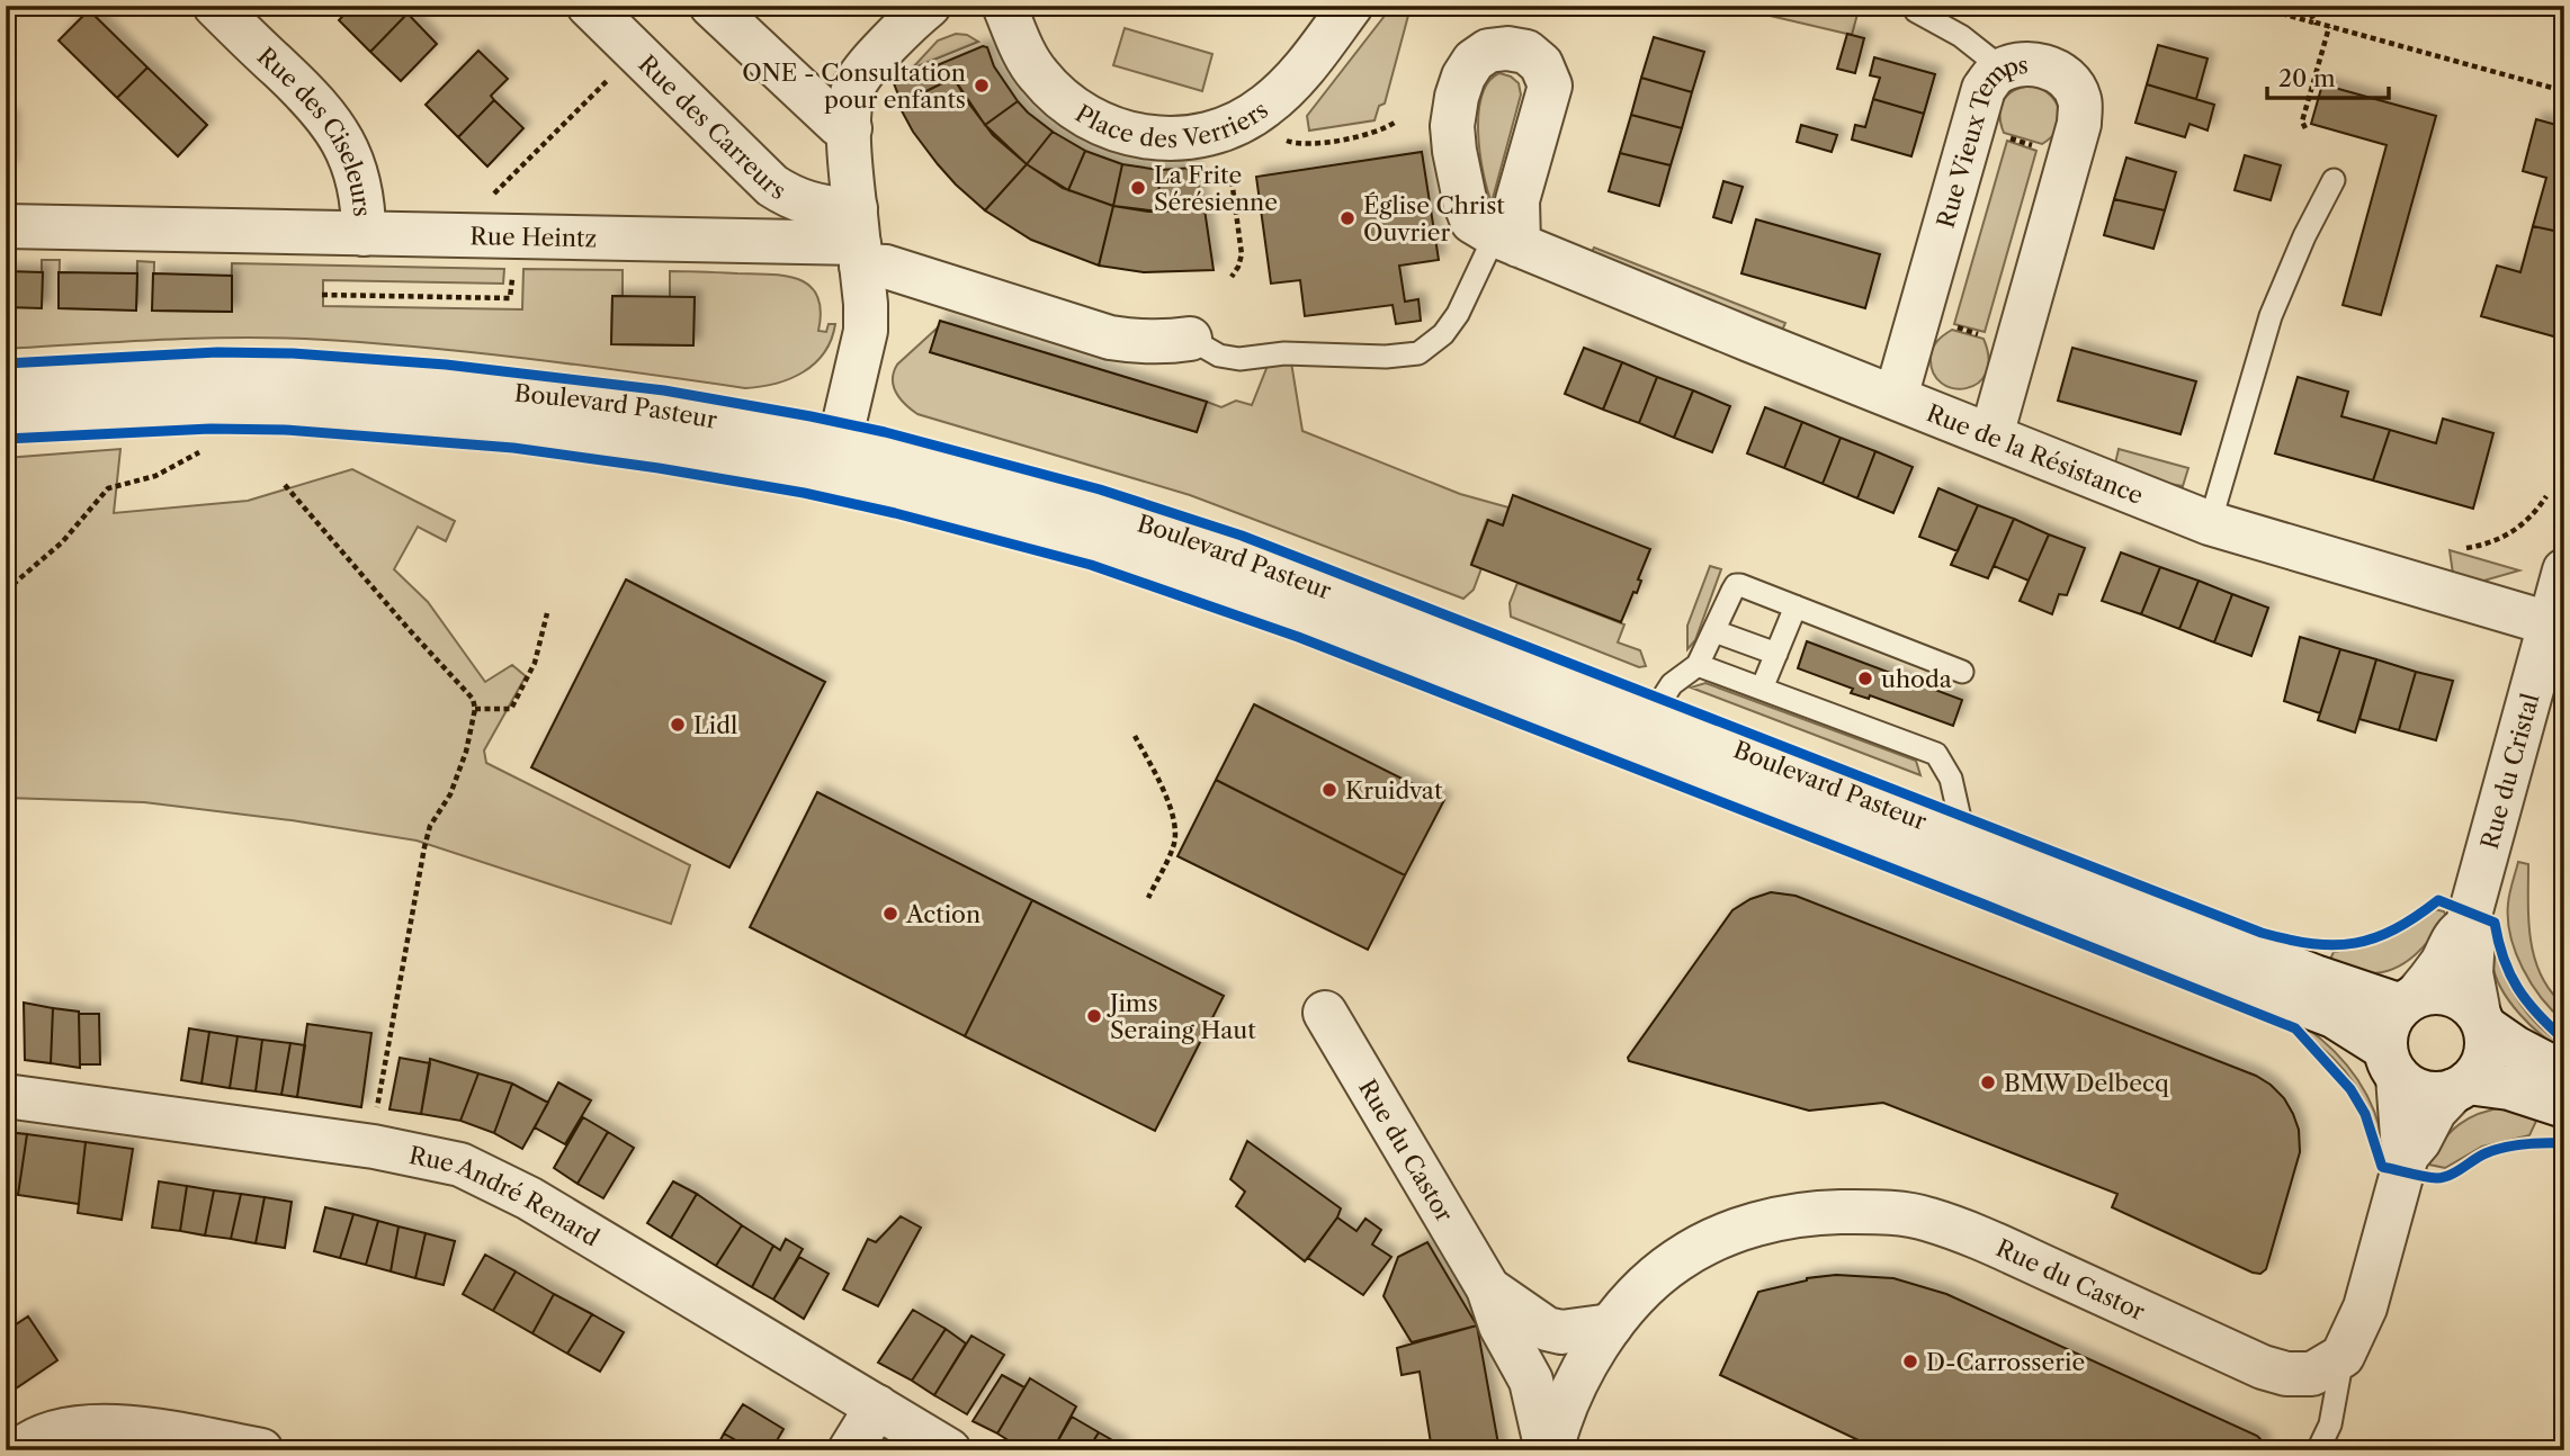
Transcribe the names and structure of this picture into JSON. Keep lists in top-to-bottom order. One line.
{"streets":{"street":["Place des Verriers","Rue des Carreurs","Rue des Ciseleurs","Rue Vieux Temps","Rue Heintz","Boulevard Pasteur","Rue de la Résistance","Rue du Cristal","Rue du Castor","Rue André Renard"]},"crossings":[["Rue des Carreurs","Rue Heintz"],["Rue des Ciseleurs","Rue Heintz"],["Rue Vieux Temps","Rue de la Résistance"],["Boulevard Pasteur","Rue du Cristal"],["Rue de la Résistance","Rue du Cristal"]],"places":["ONE - Consultation pour enfants","La Frite Sérésienne","Église Christ Ouvrier","uhoda","Lidl","Kruidvat","Action","Jims Seraing Haut","BMW Delbecq","D-Carrosserie"],"scale_bar":"20 m"}
